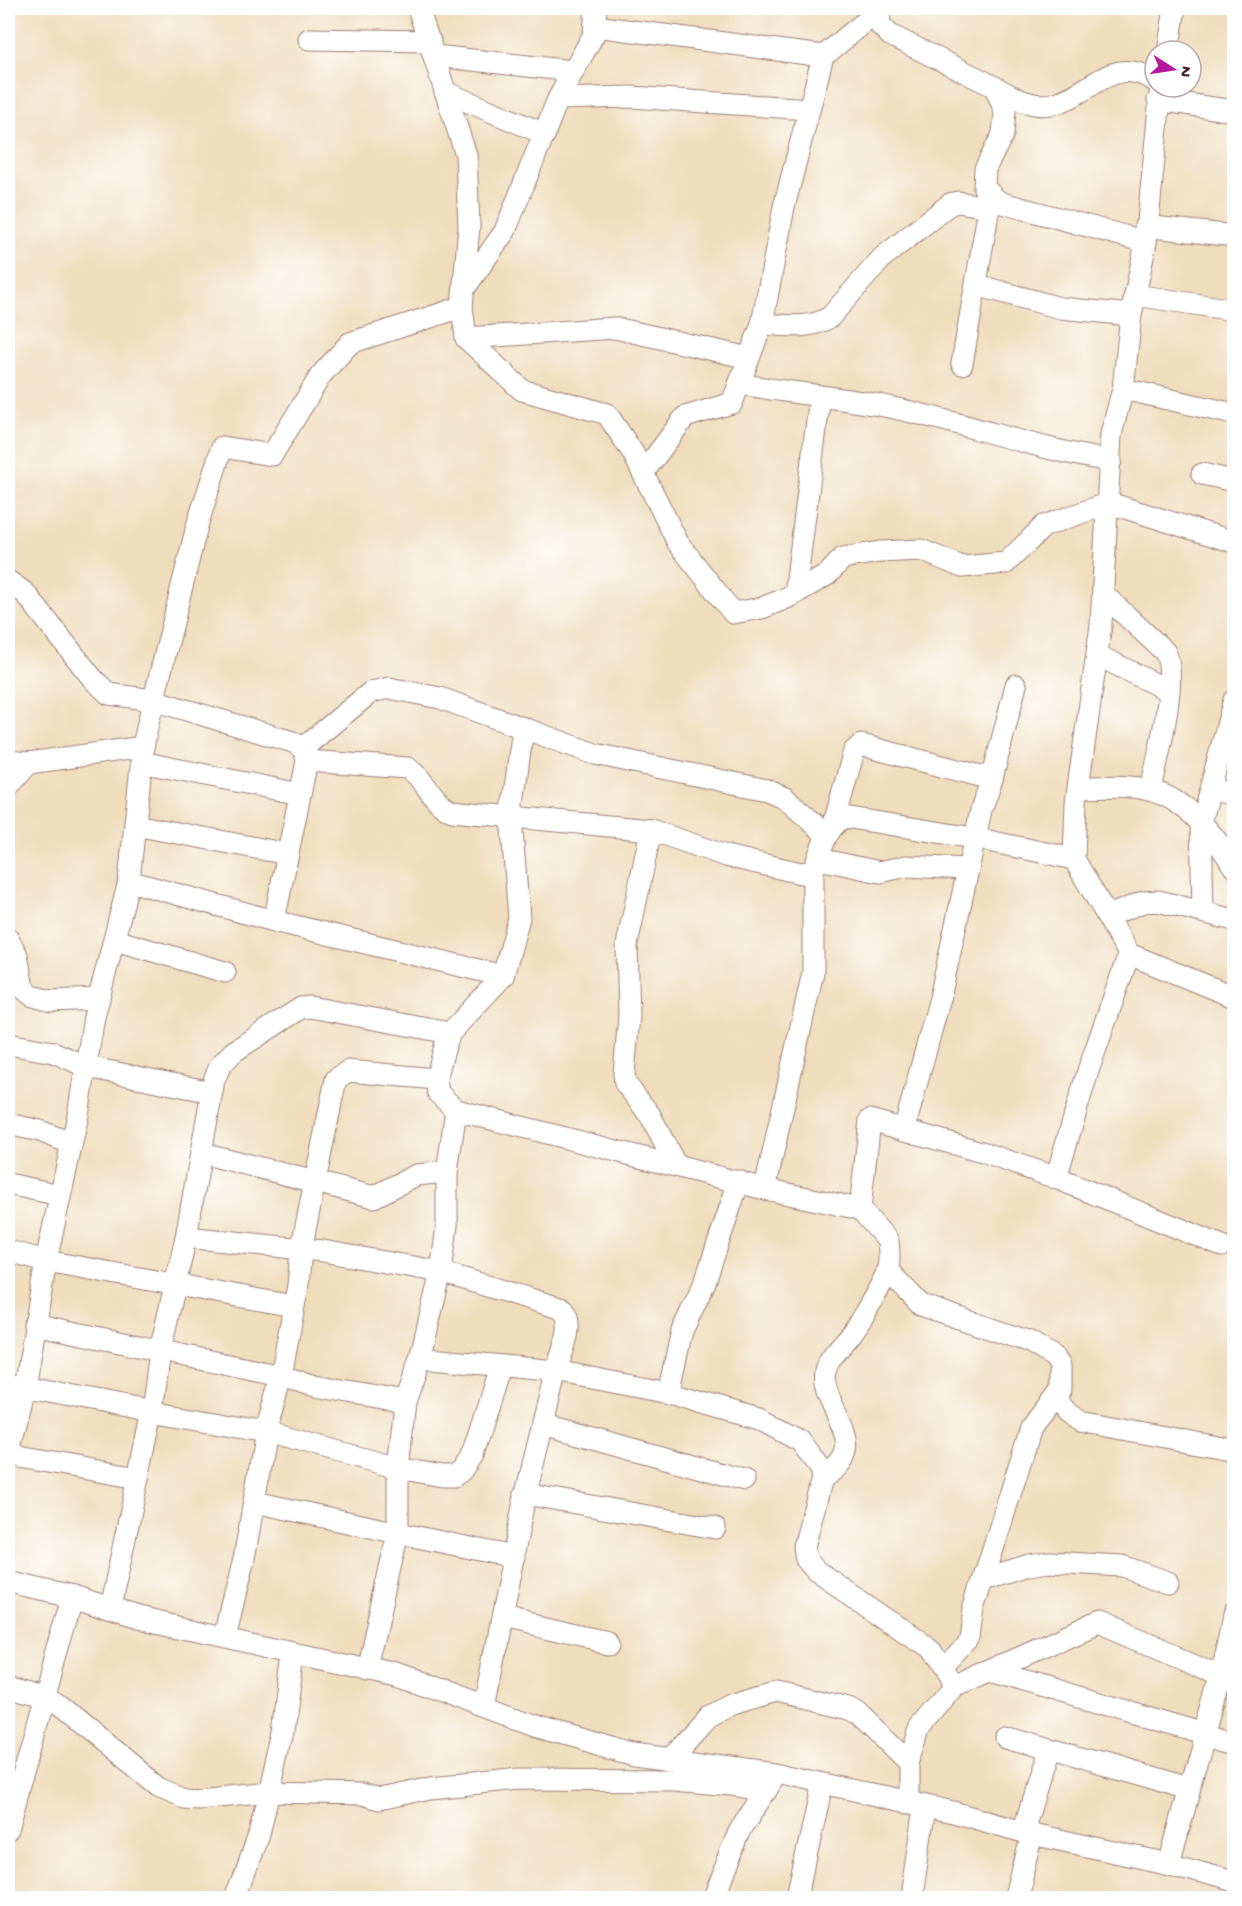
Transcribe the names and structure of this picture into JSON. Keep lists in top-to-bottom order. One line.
{"north":"right"}
